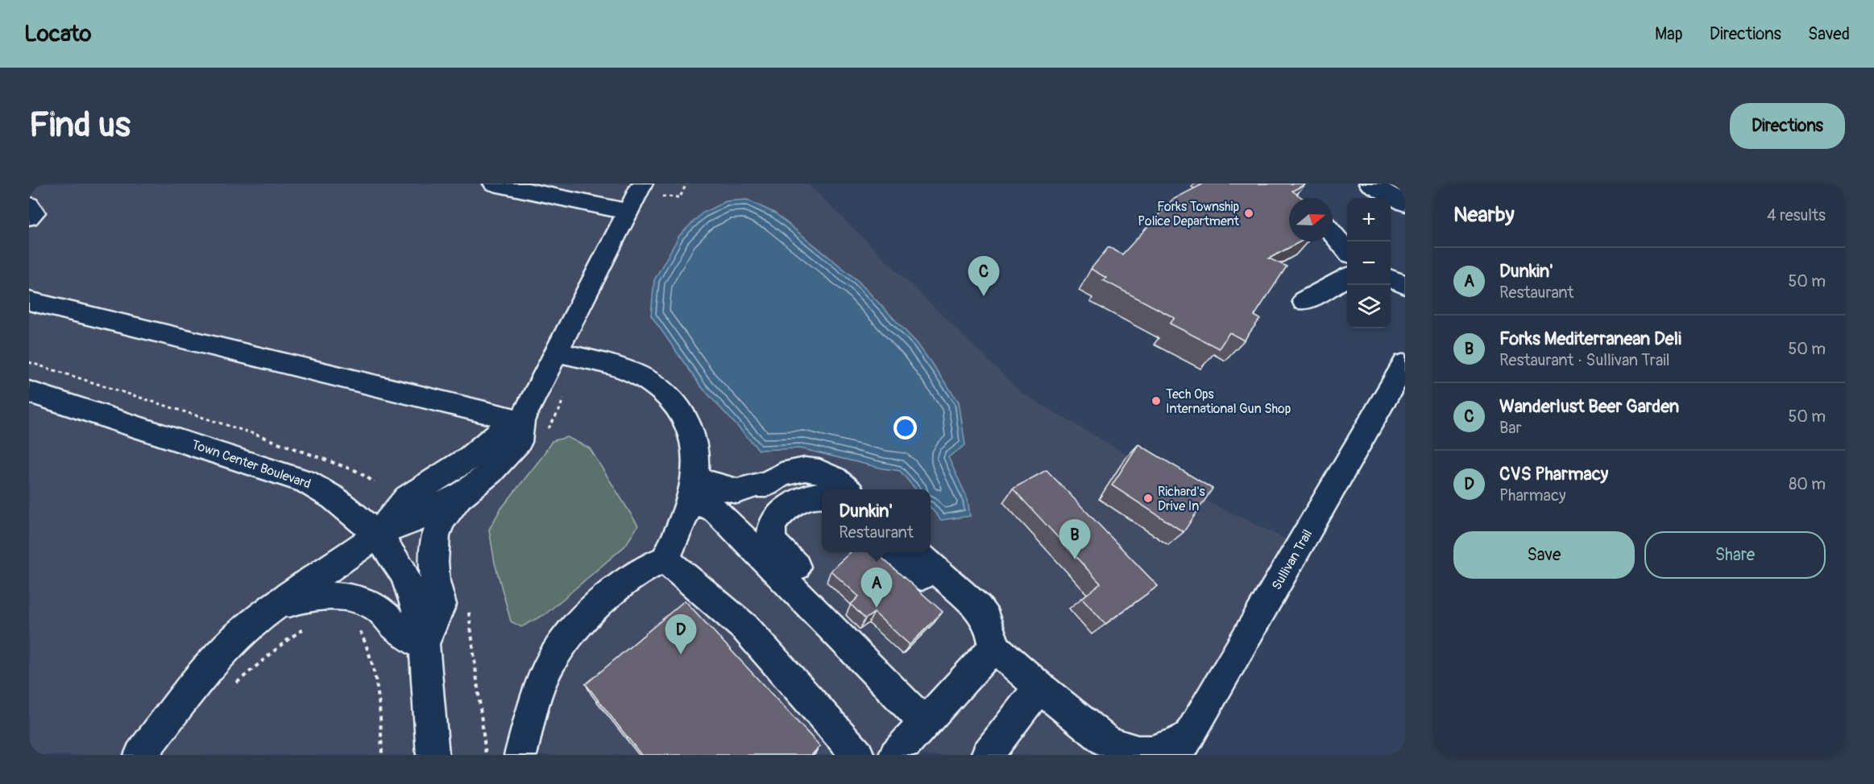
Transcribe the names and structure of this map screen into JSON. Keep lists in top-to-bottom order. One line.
{"streets":{"street":["Town Center Boulevard","Sullivan Trail"]},"places":["Forks Township Police Department","Tech Ops International Gun Shop","Richard's Drive In"],"north":"right","page":{"header":"Locato","nav":["Map","Directions","Saved"],"buttons":["Directions",["Save","Share"]],"title":"Find us","heading":["Nearby","4 results"],"map_buttons":["+","−"],"list":[{"mark":"A","name":"Dunkin'","note":"Restaurant","value":"50 m"},{"mark":"B","name":"Forks Mediterranean Deli","note":"Restaurant · Sullivan Trail","value":"50 m"},{"mark":"C","name":"Wanderlust Beer Garden","note":"Bar","value":"50 m"},{"mark":"D","name":"CVS Pharmacy","note":"Pharmacy","value":"80 m"}],"pins":["C","B","A","D"],"popup":["Dunkin'","Restaurant"]}}
